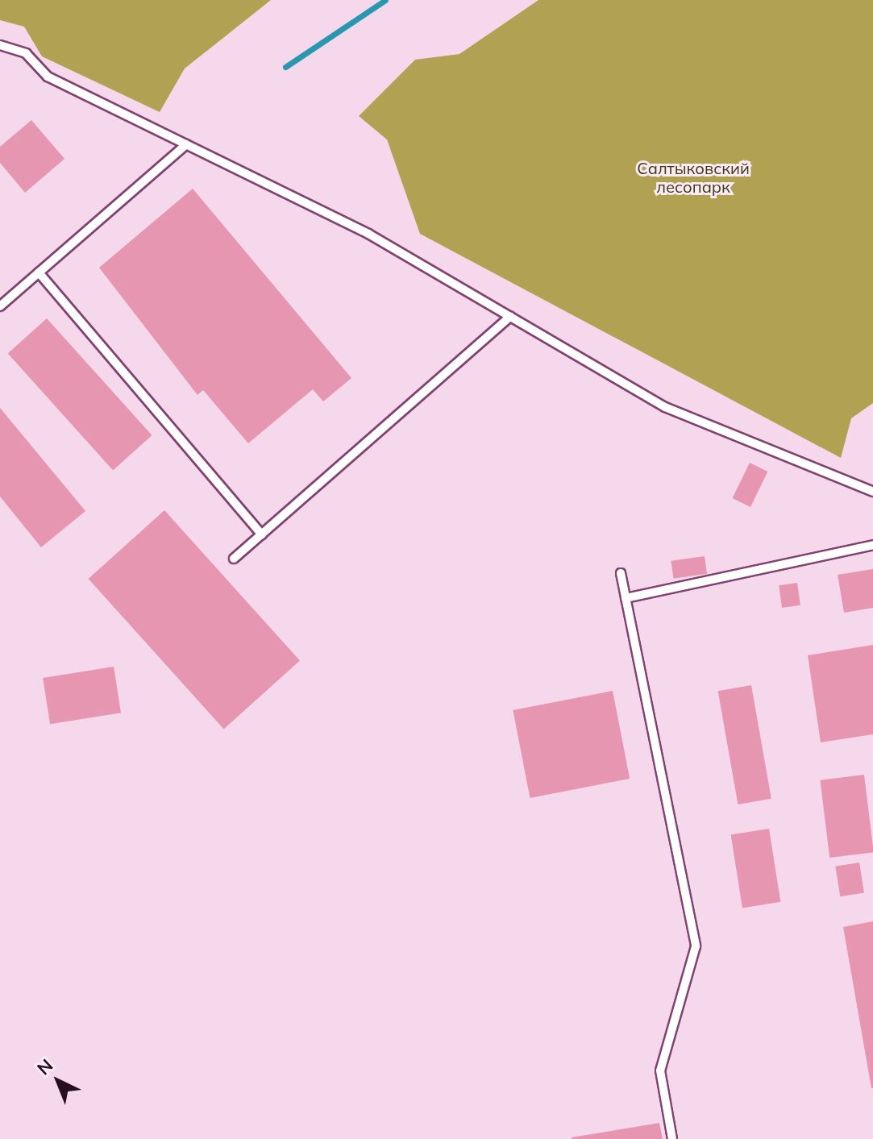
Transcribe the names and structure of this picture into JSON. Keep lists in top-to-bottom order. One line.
{"parks":["Салтыковский лесопарк"],"north":"top left"}
